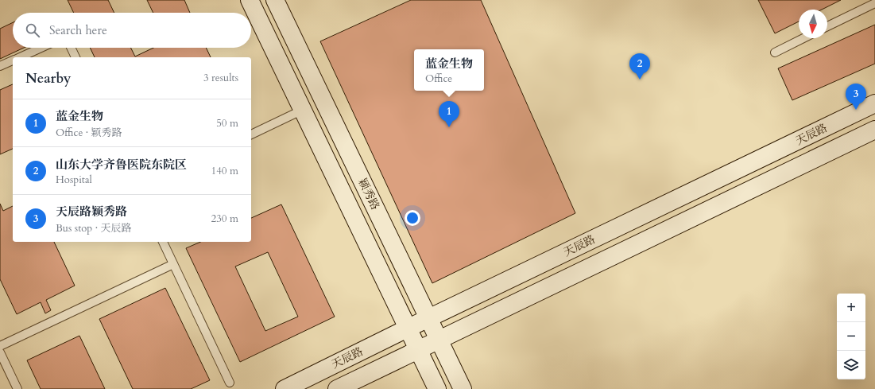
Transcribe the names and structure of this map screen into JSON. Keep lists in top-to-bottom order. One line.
{"streets":{"main road":["天辰路","颖秀路"]},"crossings":[["天辰路","颖秀路"]],"north":"bottom","page":{"search":"Search here","popup":["蓝金生物","Office"],"pins":["2","3","1"],"heading":["Nearby","3 results"],"list":[{"mark":"1","name":"蓝金生物","note":"Office · 颖秀路","value":"50 m"},{"mark":"2","name":"山东大学齐鲁医院东院区","note":"Hospital","value":"140 m"},{"mark":"3","name":"天辰路颖秀路","note":"Bus stop · 天辰路","value":"230 m"}],"map_buttons":["+","−"]}}
